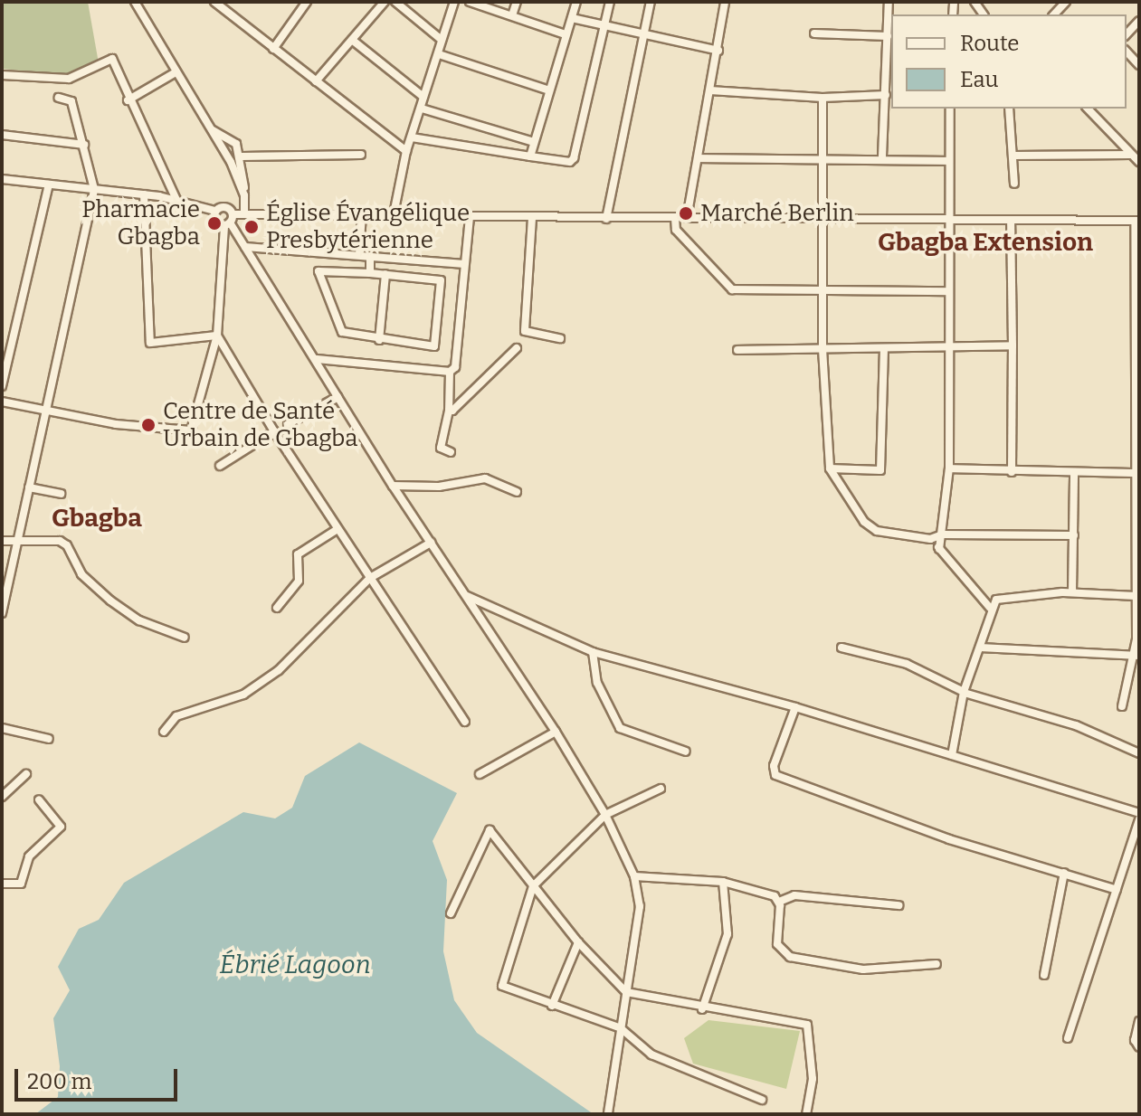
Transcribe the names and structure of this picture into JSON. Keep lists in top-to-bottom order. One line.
{"districts":["Gbagba Extension","Gbagba"],"water":["Ébrié Lagoon"],"places":["Marché Berlin","Pharmacie Gbagba","Église Évangélique Presbytérienne","Centre de Santé Urbain de Gbagba"],"legend":["Route","Eau"],"scale_bar":"200 m"}
